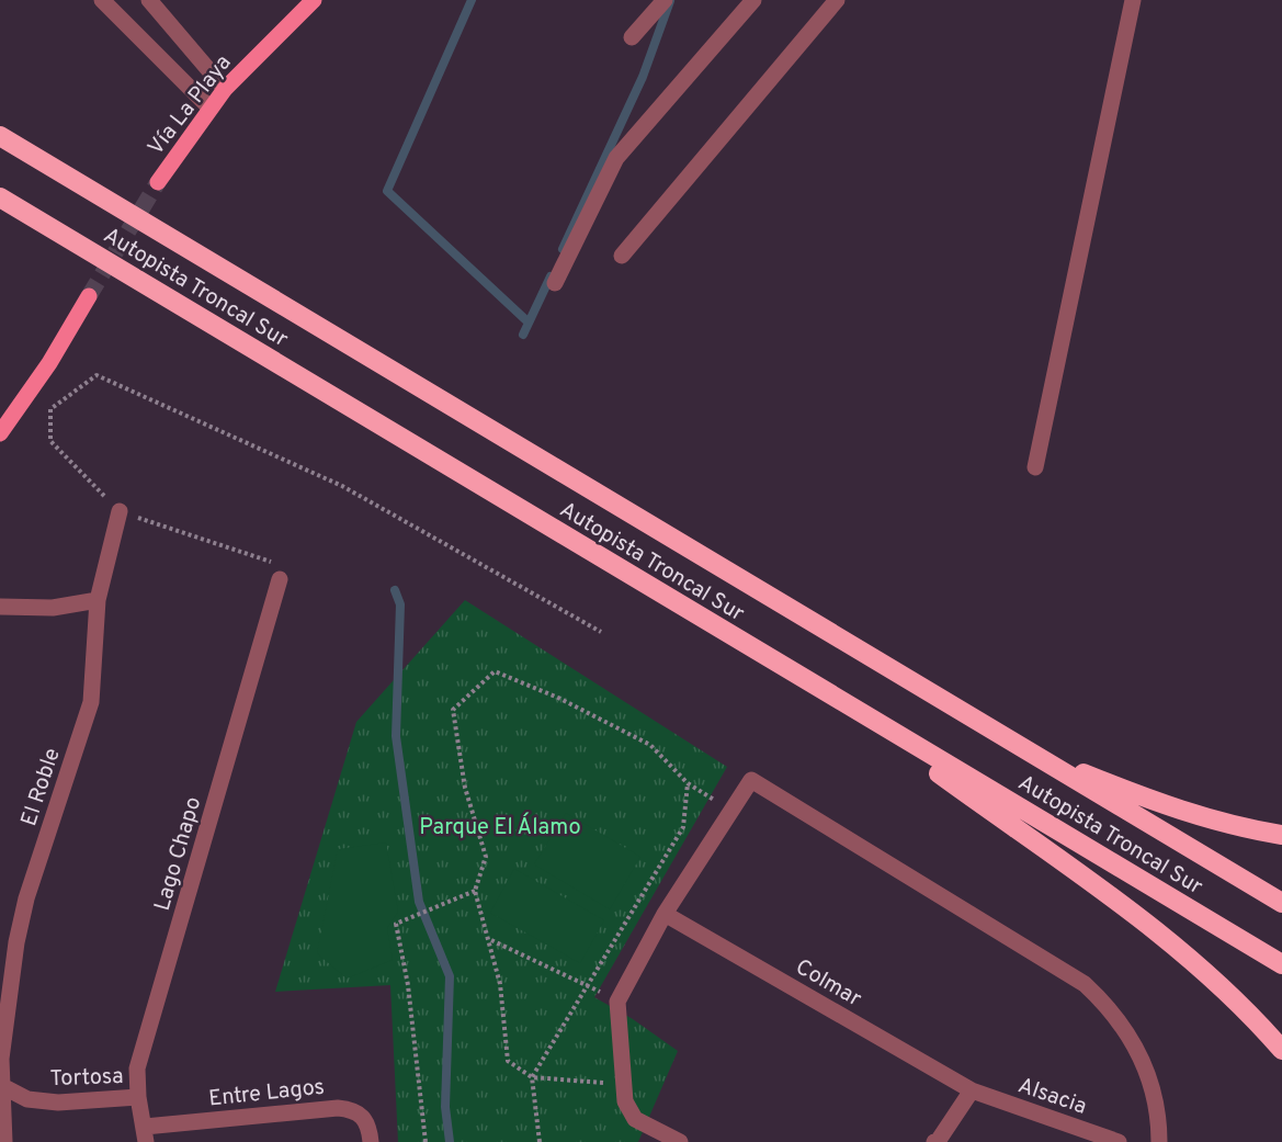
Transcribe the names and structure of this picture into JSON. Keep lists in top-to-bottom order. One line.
{"streets":{"highway":["Autopista Troncal Sur"],"main road":["Vía La Playa"],"street":["El Roble","Lago Chapo","Colmar","Tortosa","Entre Lagos","Alsacia"]},"crossings":[["El Roble","Tortosa"],["Lago Chapo","Tortosa"],["Lago Chapo","Entre Lagos"],["Colmar","Alsacia"]],"parks":["Parque El Álamo"]}
